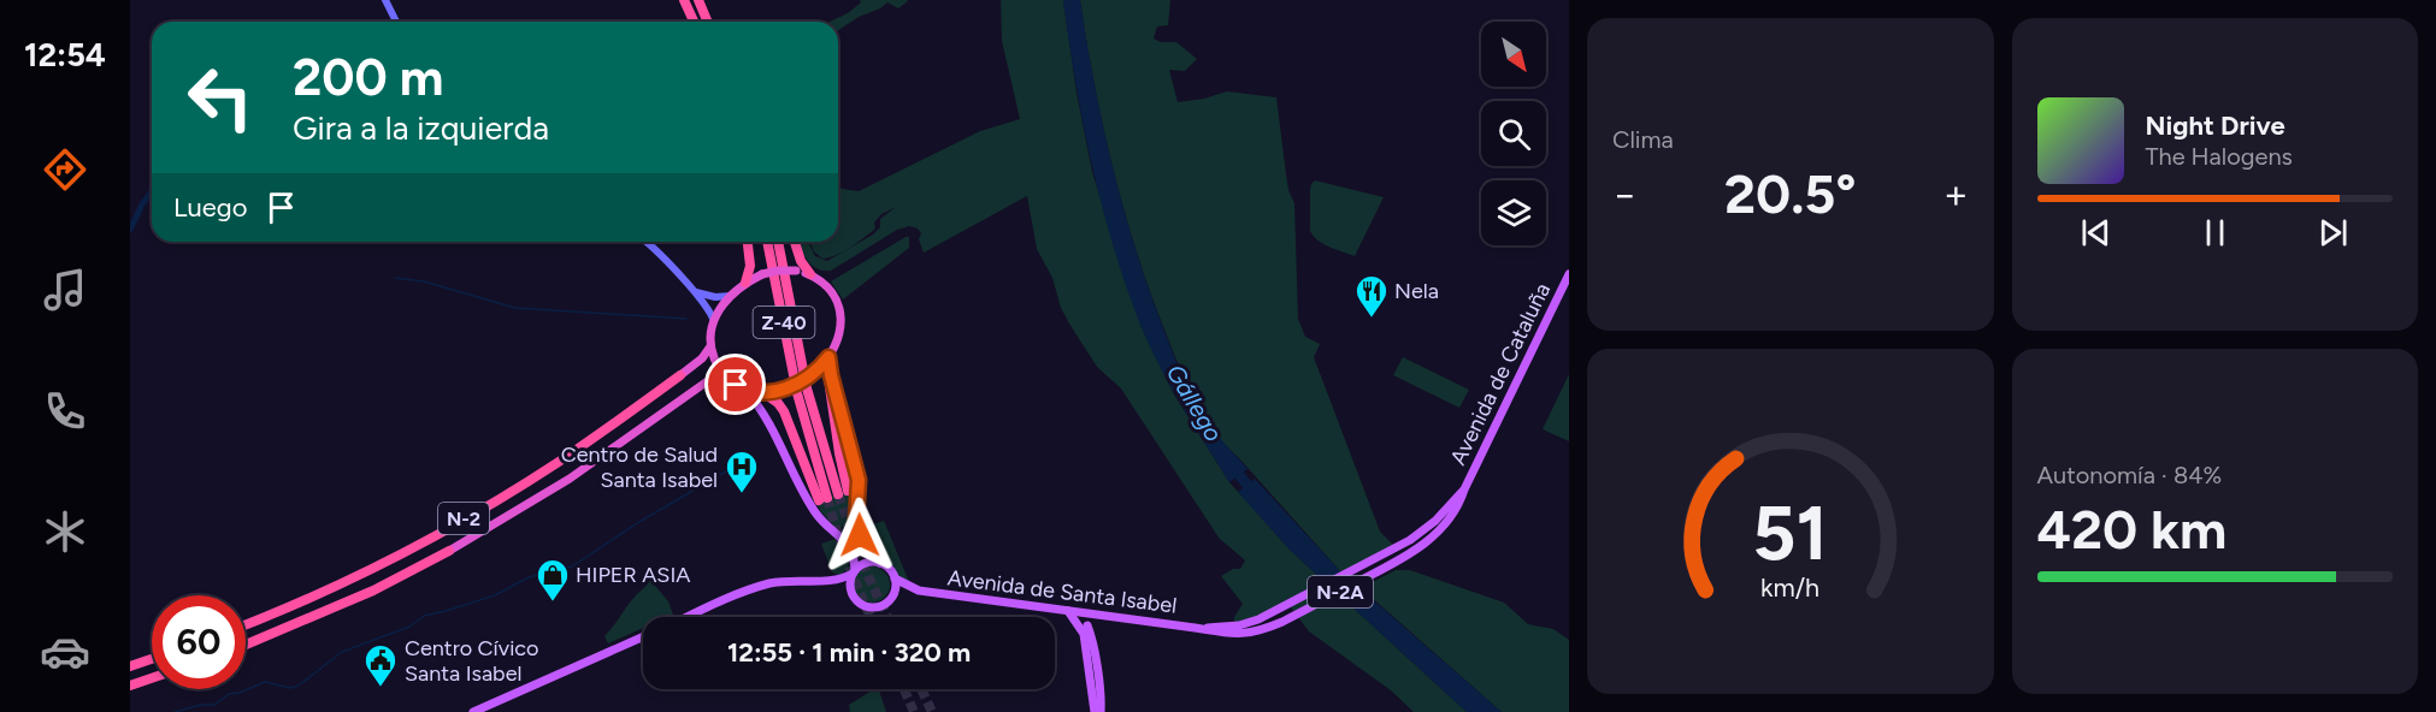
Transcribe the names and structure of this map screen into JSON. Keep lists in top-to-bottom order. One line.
{"streets":{"highway":["Z-40","N-2"],"main road":["Avenida de Cataluña","Avenida de Santa Isabel","N-2A"]},"crossings":[["Z-40","N-2"],["Avenida de Cataluña","Avenida de Santa Isabel"]],"water":["Gállego"],"places":{"restaurant":["Nela"],"hospital":["Centro de Salud Santa Isabel"],"shop":["HIPER ASIA"],"public building":["Centro Cívico Santa Isabel"]},"north":"bottom right","page":{"tabs":"12:54","tile":["Clima",["Autonomía · 84%","420 km"]],"turn":["200 m","Gira a la izquierda"],"song":["Night Drive","The Halogens"],"heat":["−","20.5°","+"],"then":"Luego","limit":"60","trip":"12:55 · 1 min · 320 m","gauge":["51","km/h"]}}
